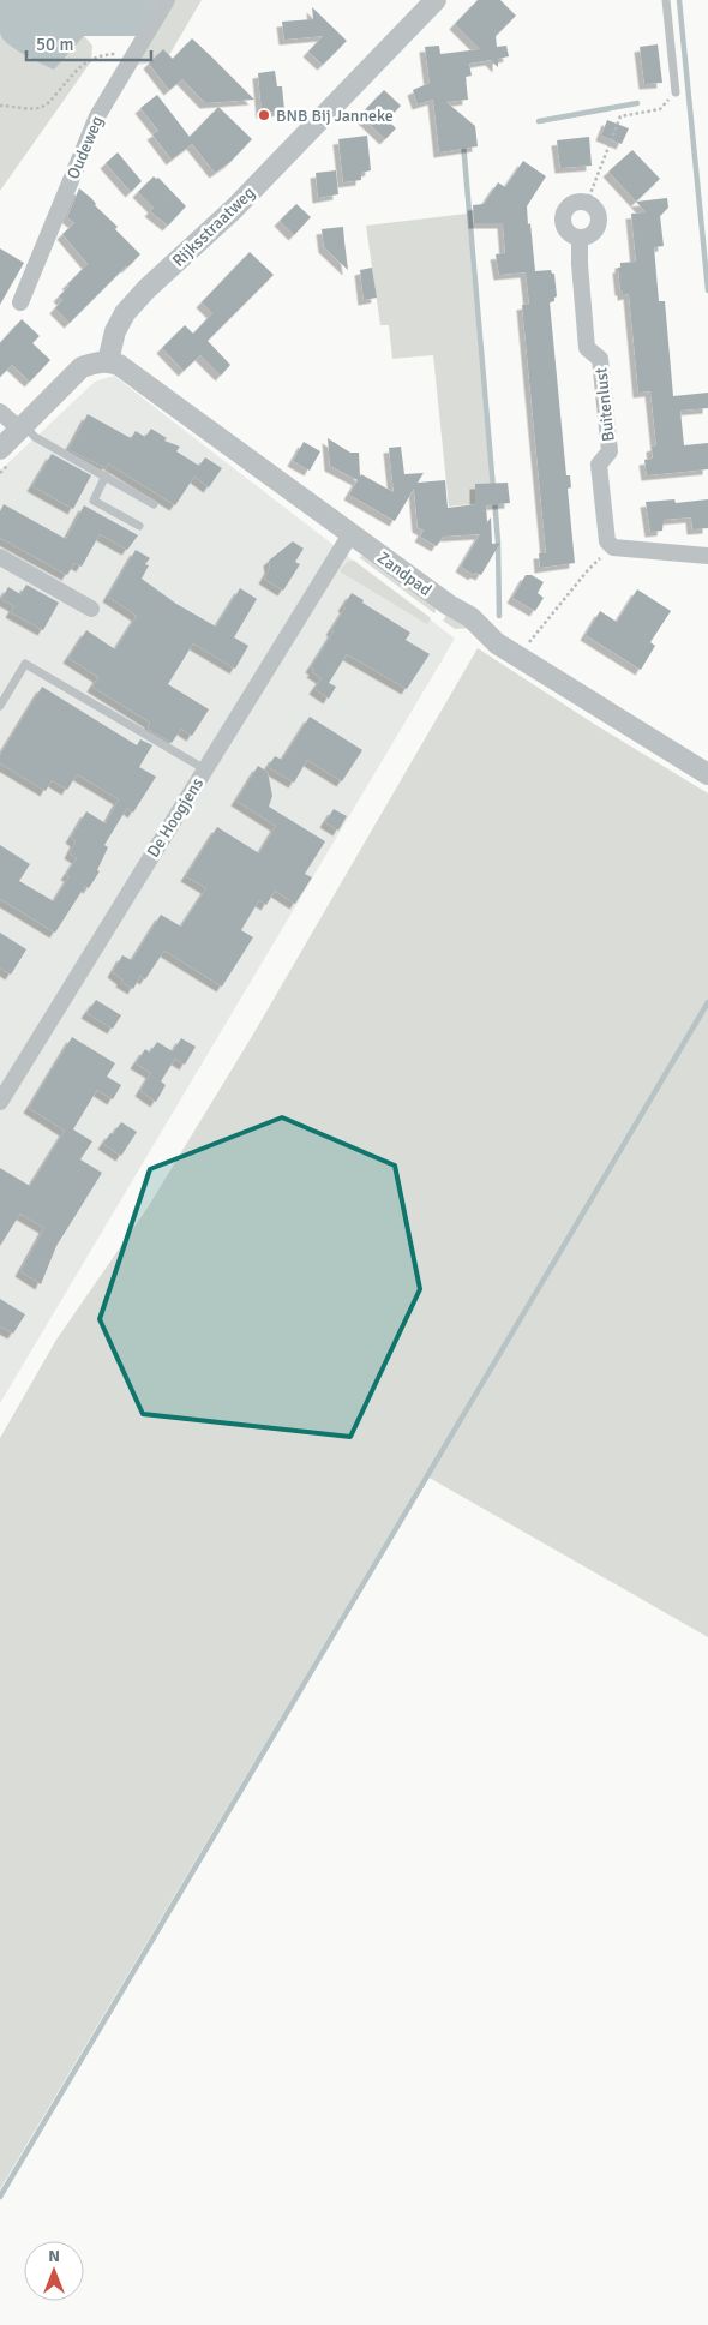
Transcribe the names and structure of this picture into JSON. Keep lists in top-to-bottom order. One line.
{"streets":{"street":["Oudeweg","Rijksstraatweg","Buitenlust","Zandpad","De Hoogjens"]},"crossings":[["Rijksstraatweg","Zandpad"],["Zandpad","De Hoogjens"]],"places":["BNB Bij Janneke"],"scale_bar":"50 m","north":"top"}
